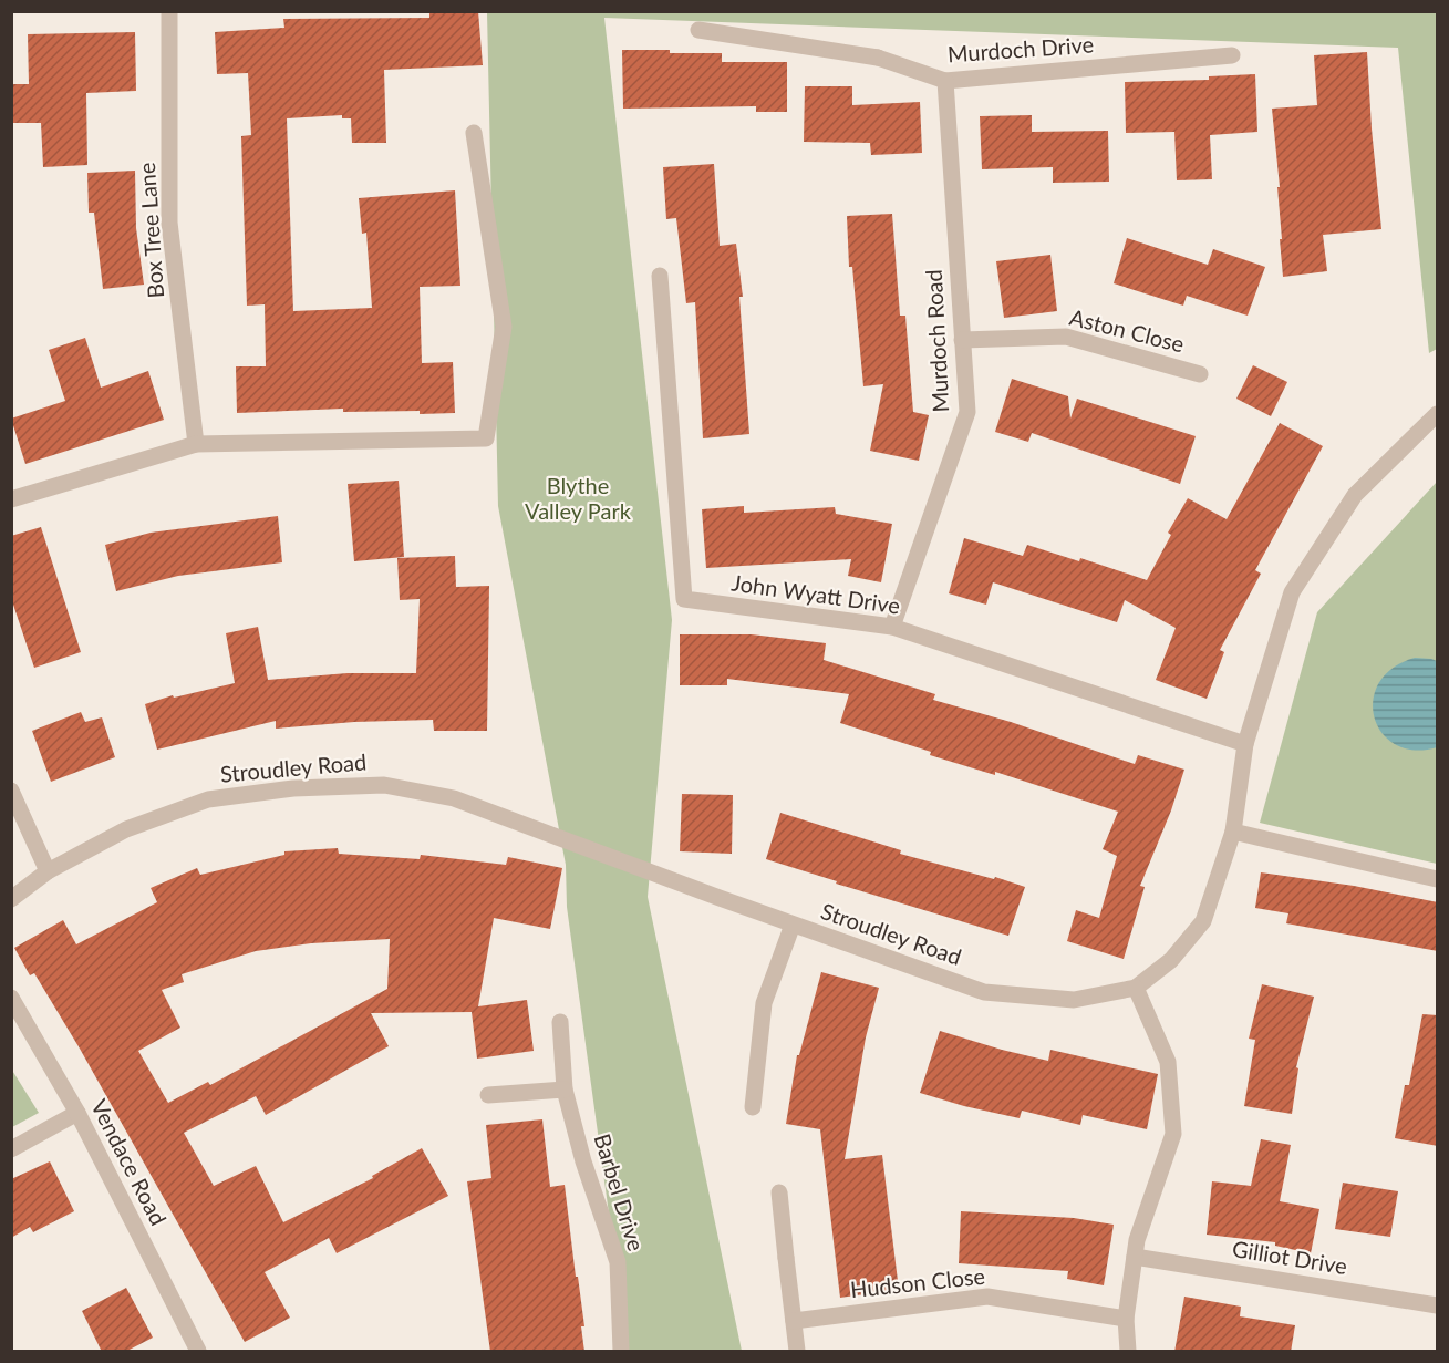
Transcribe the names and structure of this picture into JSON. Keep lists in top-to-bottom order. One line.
{"streets":{"street":["Murdoch Drive","Box Tree Lane","Aston Close","Murdoch Road","John Wyatt Drive","Stroudley Road","Vendace Road","Barbel Drive","Gilliot Drive","Hudson Close"]},"crossings":[["Murdoch Drive","Murdoch Road"],["Aston Close","Murdoch Road"],["Murdoch Road","John Wyatt Drive"],["John Wyatt Drive","Stroudley Road"]],"parks":["Blythe Valley Park"]}
